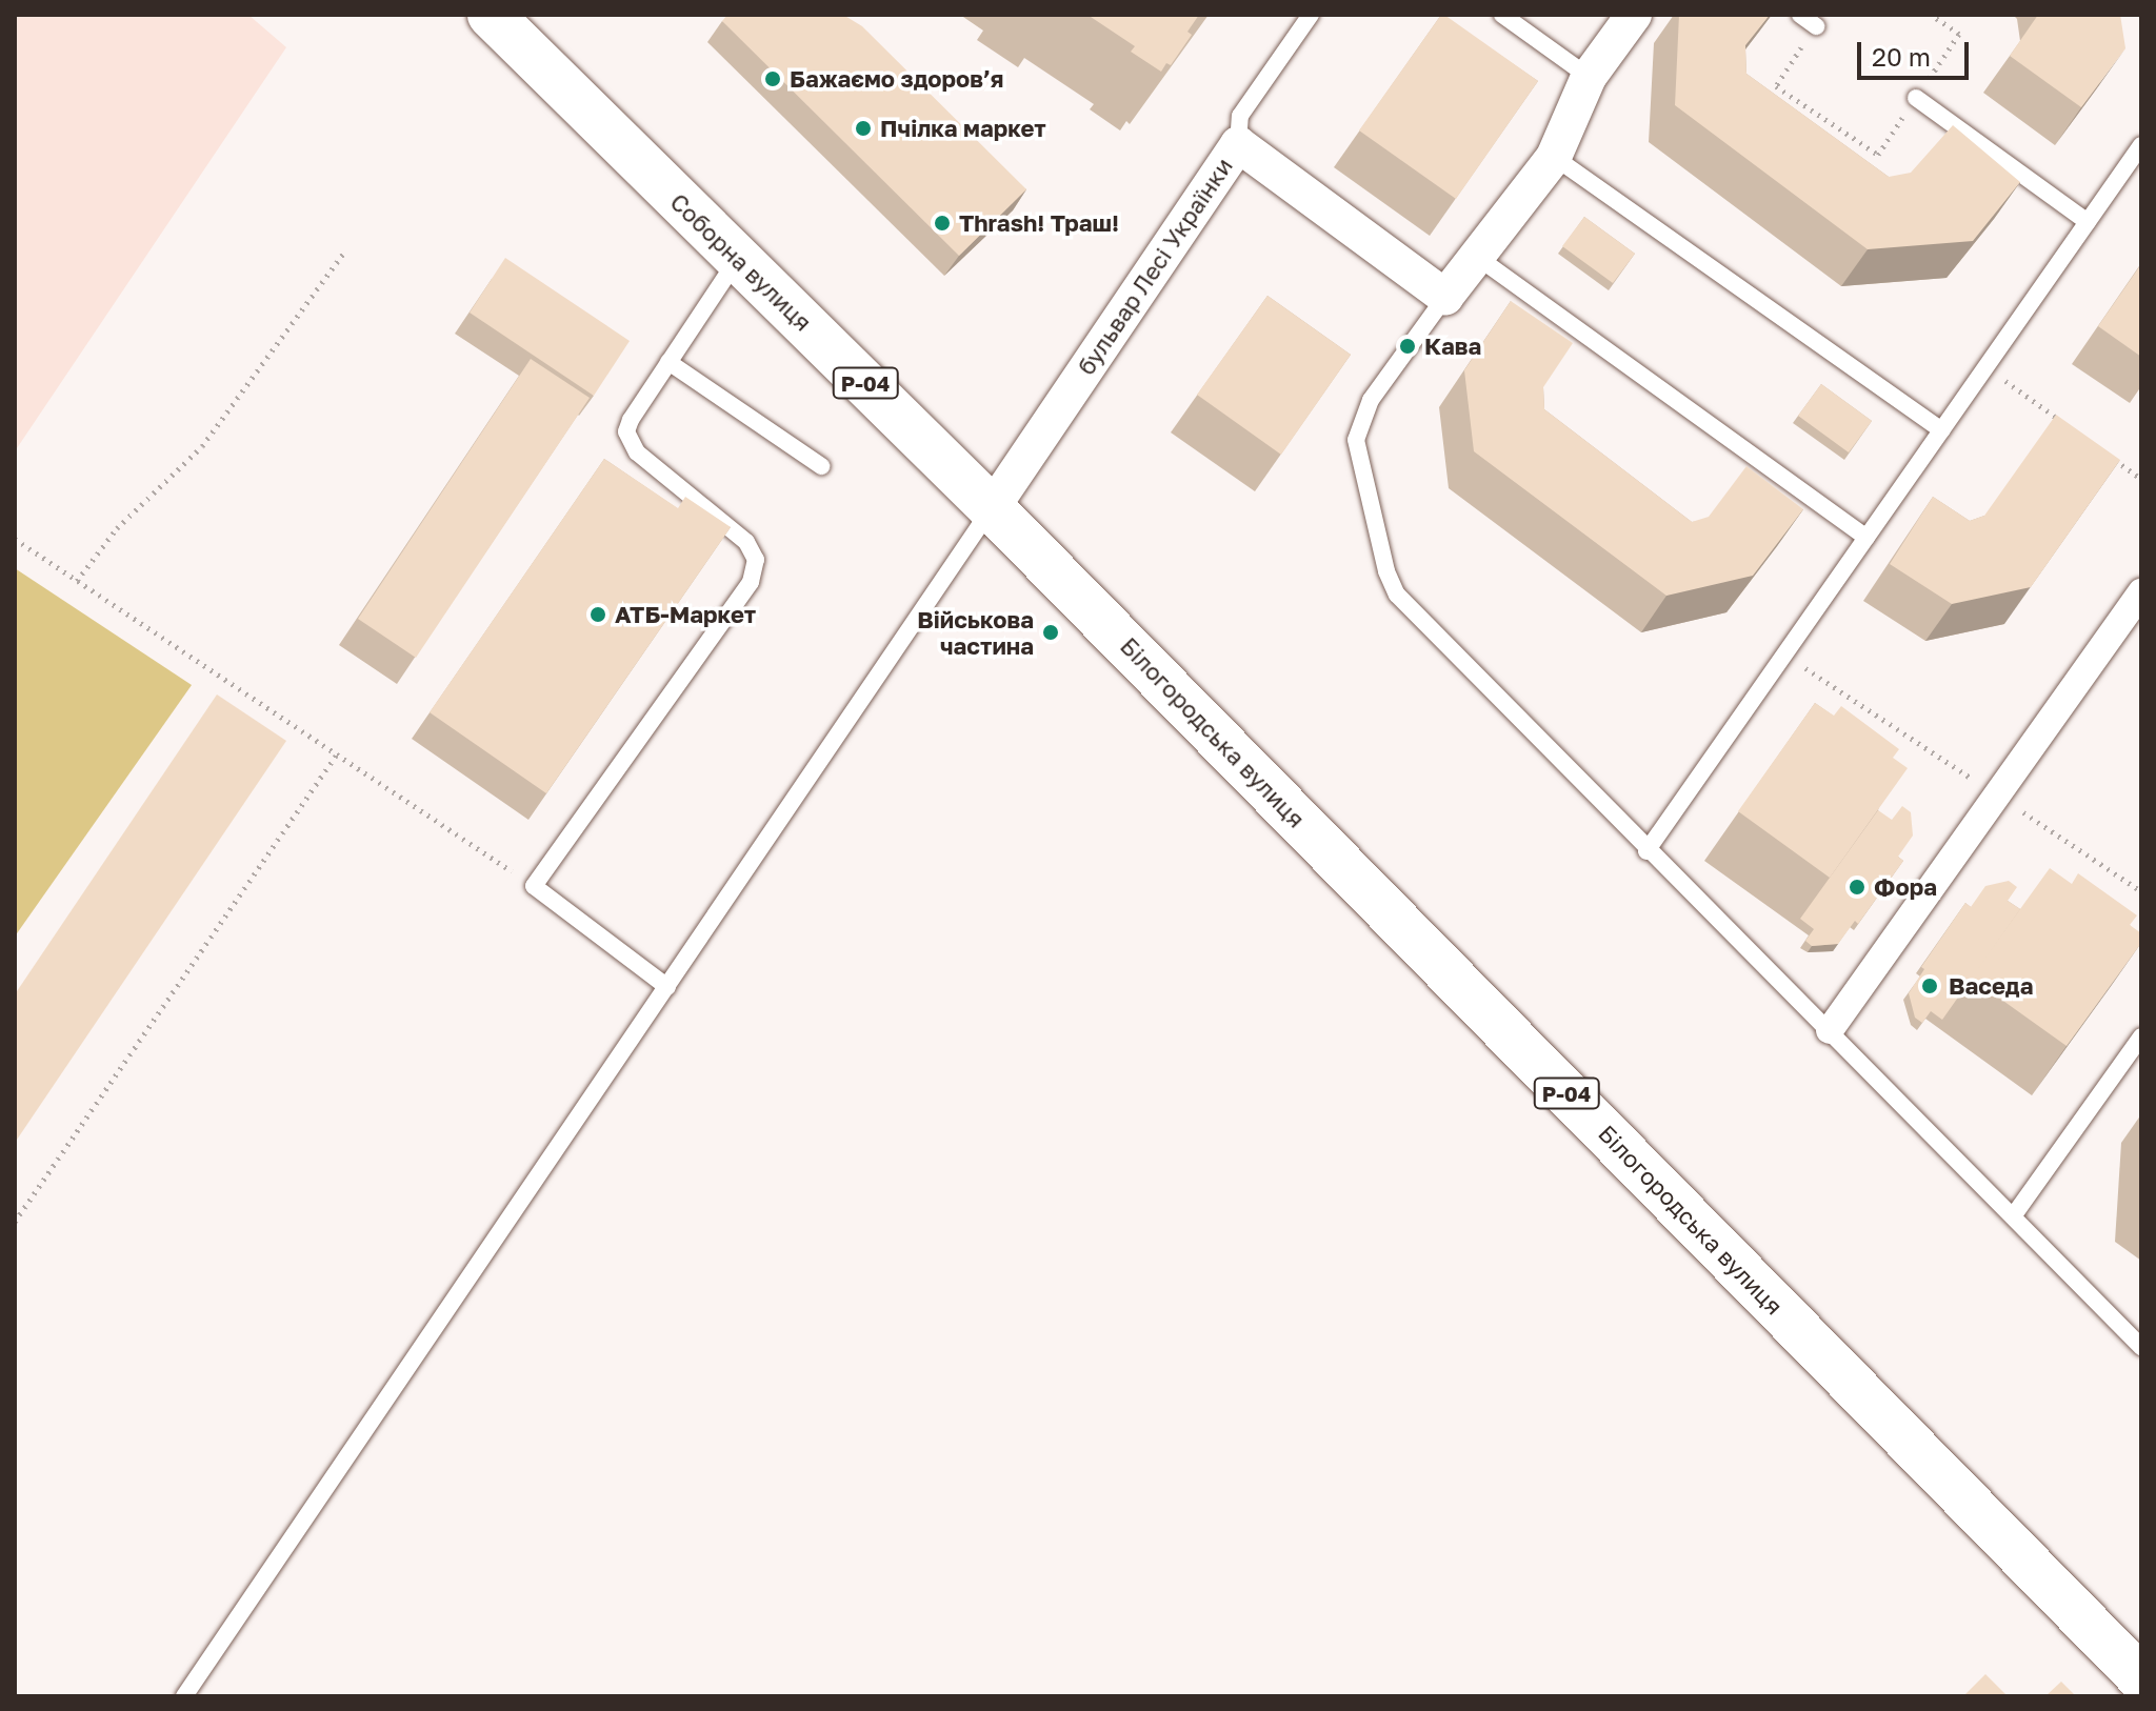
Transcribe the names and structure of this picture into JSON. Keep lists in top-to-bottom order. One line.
{"streets":{"main road":["Соборна вулиця","Р-04","Білогородська вулиця"],"street":["бульвар Лесі Українки"]},"crossings":[["Соборна вулиця","бульвар Лесі Українки"],["Соборна вулиця","Білогородська вулиця"],["бульвар Лесі Українки","Білогородська вулиця"]],"places":["Бажаємо здоровʼя","Пчілка маркет","Thrash! Траш!","Кава","АТБ-Маркет","Військова частина","Фора","Васеда"],"scale_bar":"20 m"}
